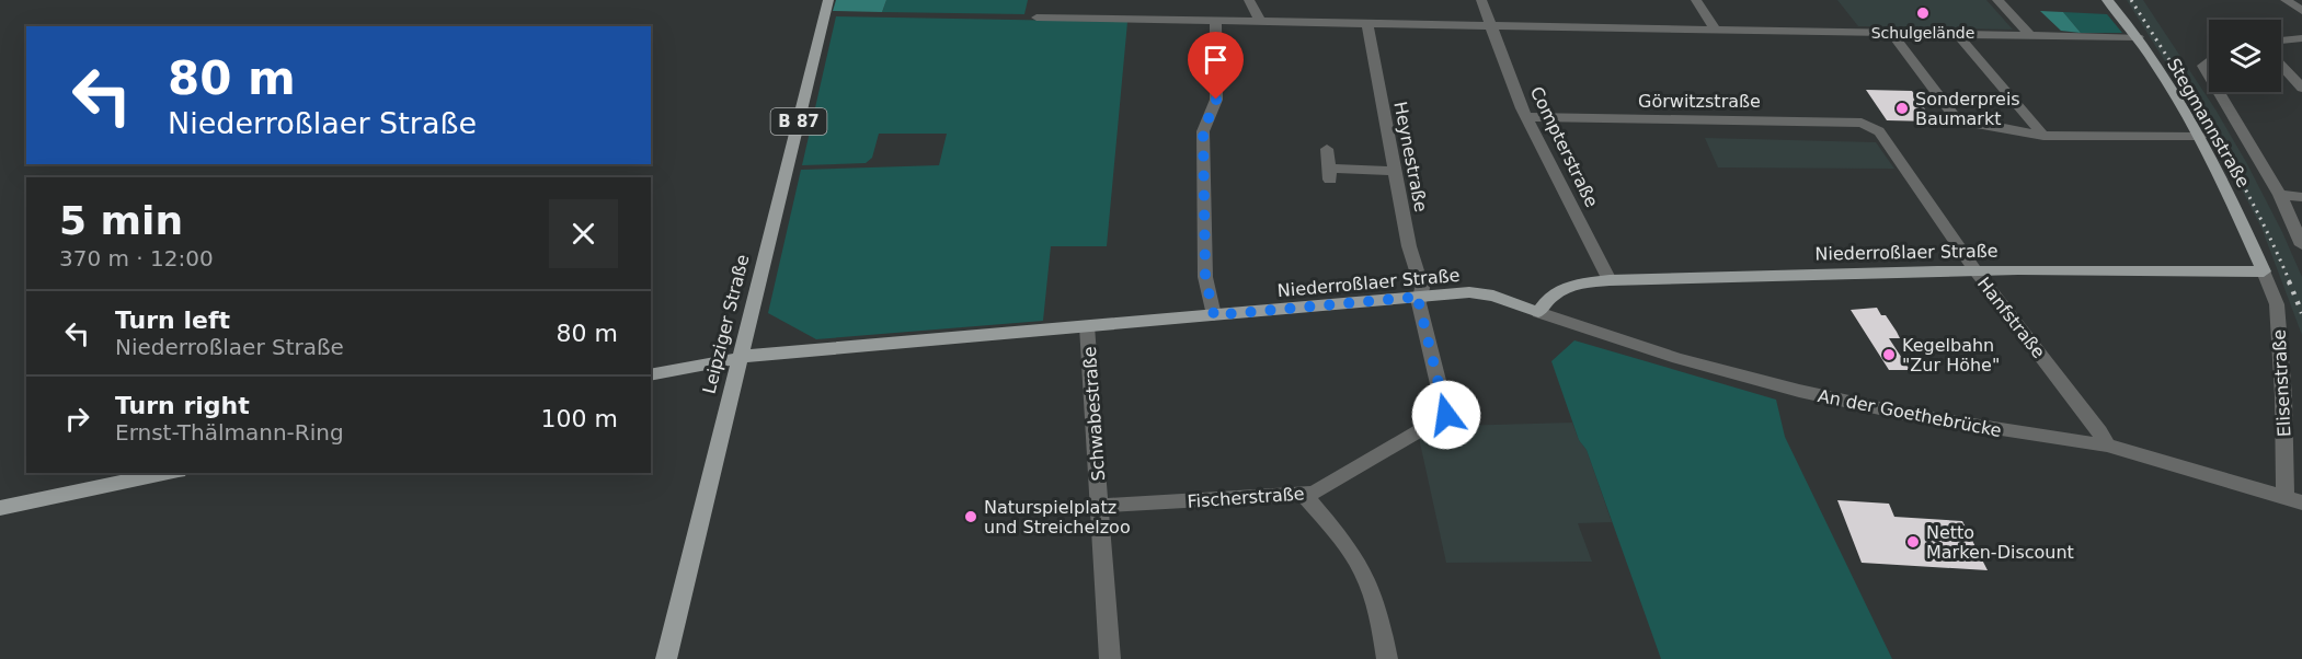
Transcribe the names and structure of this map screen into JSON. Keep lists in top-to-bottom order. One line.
{"streets":{"main road":["B 87","Stegmannstraße","Niederroßlaer Straße","Leipziger Straße"],"street":["Görwitzstraße","Compterstraße","Heynestraße","Hanfstraße","Elisenstraße","An der Goethebrücke","Schwabestraße","Fischerstraße"]},"crossings":[["Görwitzstraße","Compterstraße"],["Görwitzstraße","Hanfstraße"],["Stegmannstraße","Niederroßlaer Straße"],["Stegmannstraße","Elisenstraße"],["Compterstraße","Niederroßlaer Straße"],["Heynestraße","Niederroßlaer Straße"],["Heynestraße","Fischerstraße"],["Niederroßlaer Straße","Hanfstraße"],["Niederroßlaer Straße","Leipziger Straße"],["Niederroßlaer Straße","Elisenstraße"],["Niederroßlaer Straße","An der Goethebrücke"],["Niederroßlaer Straße","Schwabestraße"],["Niederroßlaer Straße","Fischerstraße"],["Hanfstraße","An der Goethebrücke"],["Elisenstraße","An der Goethebrücke"],["Schwabestraße","Fischerstraße"]],"places":["Schulgelände","Sonderpreis Baumarkt","Kegelbahn \"Zur Höhe\"","Naturspielplatz und Streichelzoo","Netto Marken-Discount"],"page":{"turn":["80 m","Niederroßlaer Straße"],"heading":["5 min","370 m · 12:00"],"list":[{"name":"Turn left","note":"Niederroßlaer Straße","value":"80 m"},{"name":"Turn right","note":"Ernst-Thälmann-Ring","value":"100 m"}]}}
